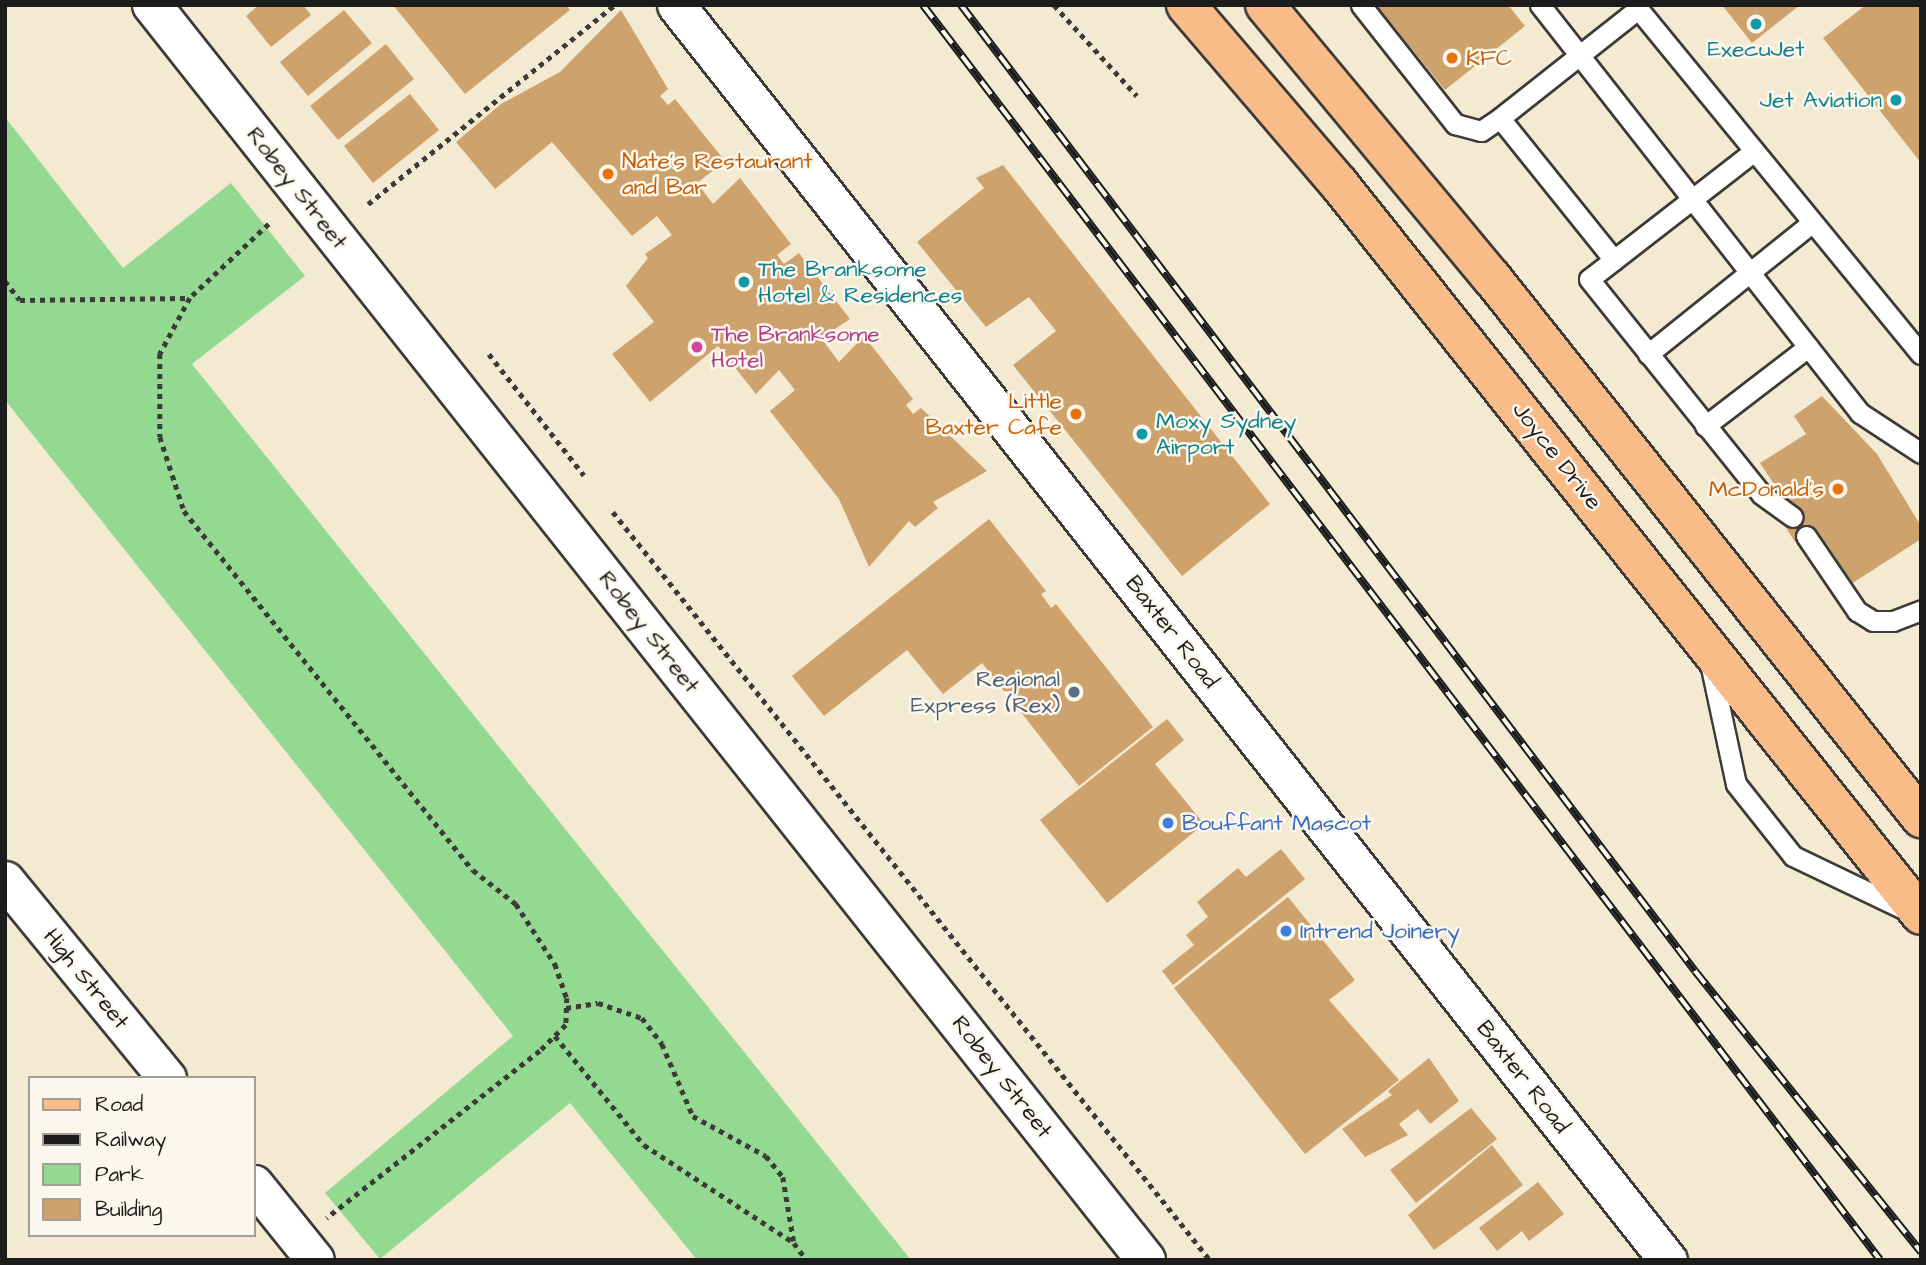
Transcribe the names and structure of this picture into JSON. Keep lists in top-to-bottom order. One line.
{"streets":{"main road":["Joyce Drive"],"street":["Robey Street","Baxter Road","High Street"]},"places":["ExecuJet","KFC","Jet Aviation","Nate's Restaurant and Bar","The Branksome Hotel & Residences","The Branksome Hotel","Little Baxter Cafe","Moxy Sydney Airport","McDonald's","Regional Express (Rex)","Bouffant Mascot","Intrend Joinery"],"legend":["Road","Railway","Park","Building"]}
